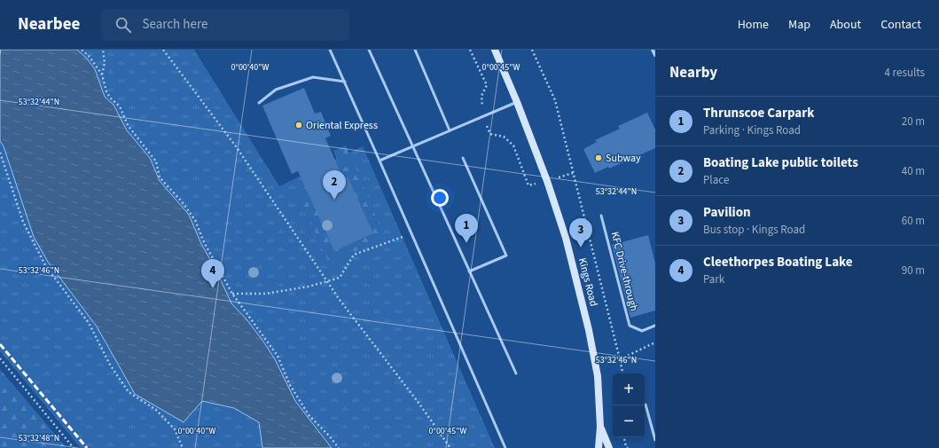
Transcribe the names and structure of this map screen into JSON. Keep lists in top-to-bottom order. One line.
{"streets":{"street":["Kings Road"],"lane":["KFC Drive-through"]},"places":["Oriental Express","Subway"],"page":{"header":"Nearbee","search":"Search here","nav":["Home","Map","About","Contact"],"heading":["Nearby","4 results"],"list":[{"mark":"1","name":"Thrunscoe Carpark","note":"Parking · Kings Road","value":"20 m"},{"mark":"2","name":"Boating Lake public toilets","note":"Place","value":"40 m"},{"mark":"3","name":"Pavilion","note":"Bus stop · Kings Road","value":"60 m"},{"mark":"4","name":"Cleethorpes Boating Lake","note":"Park","value":"90 m"}],"pins":["2","1","3","4"],"map_buttons":["+","−"]},"coordinates":["0°00'40\"W","0°00'45\"W","53°32'44\"N","53°32'46\"N","53°32'48\"N"]}
